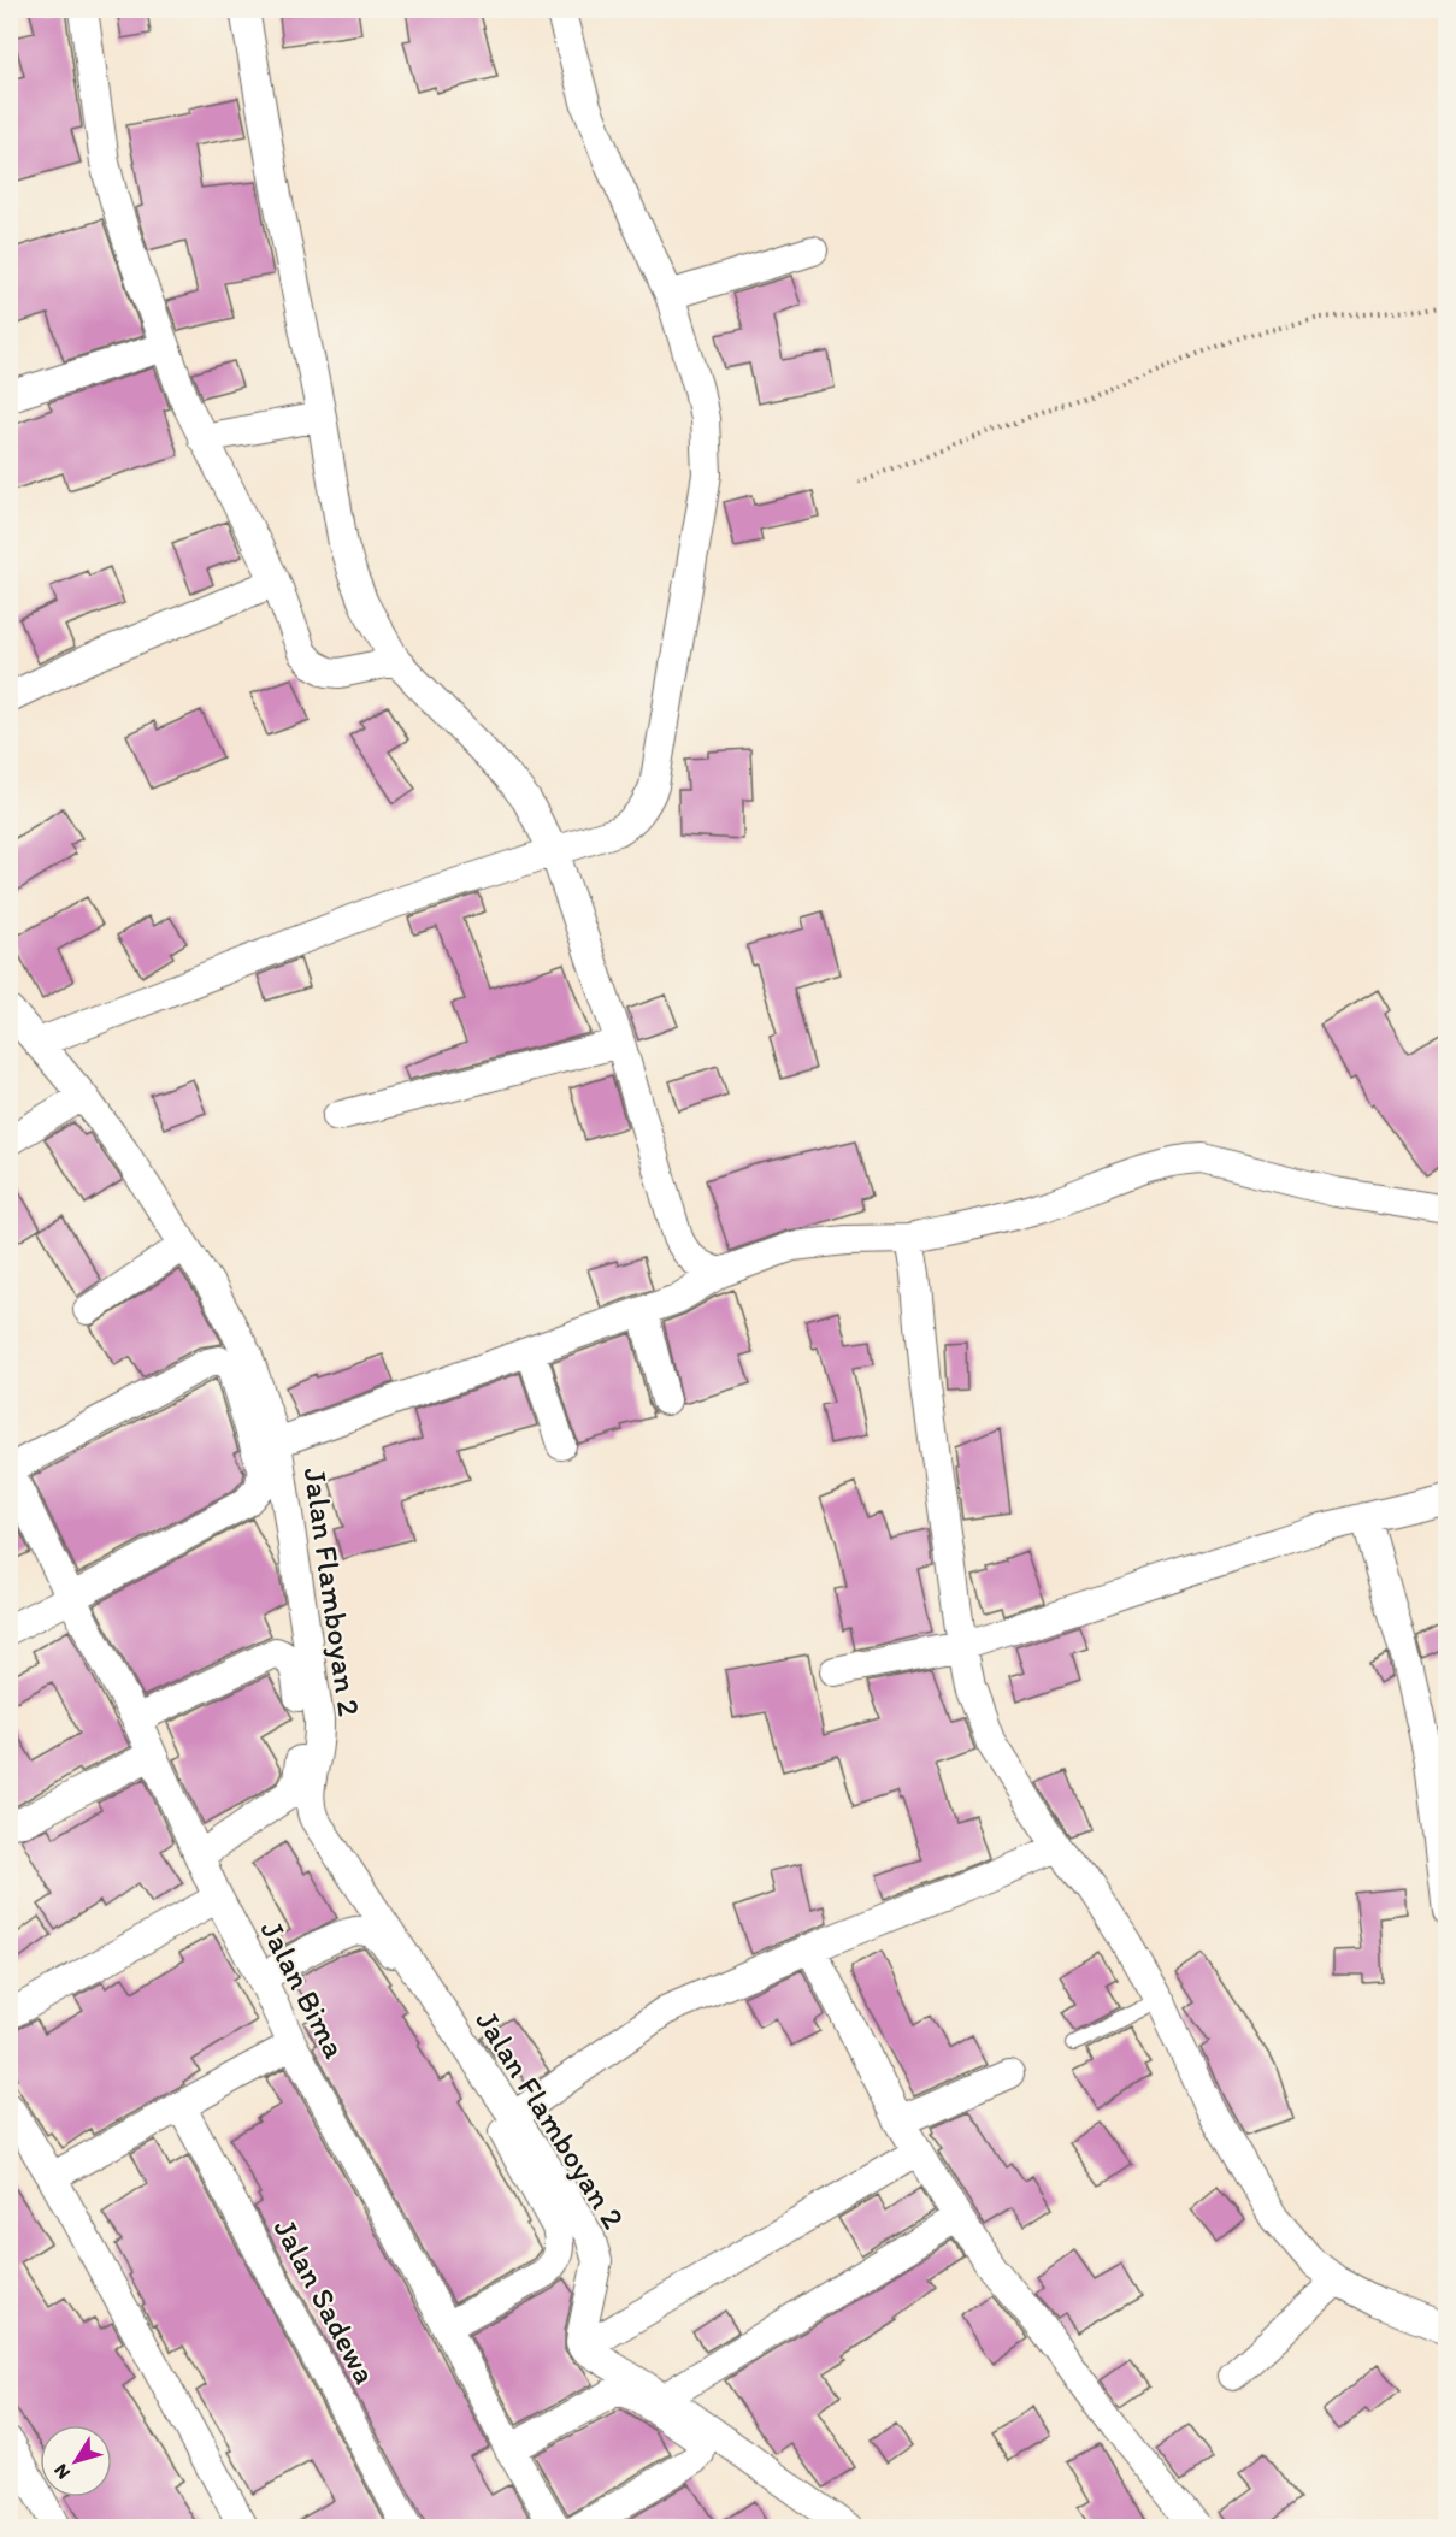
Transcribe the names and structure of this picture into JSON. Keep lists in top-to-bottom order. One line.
{"streets":{"street":["Jalan Flamboyan 2","Jalan Bima","Jalan Sadewa"]},"north":"bottom left"}
